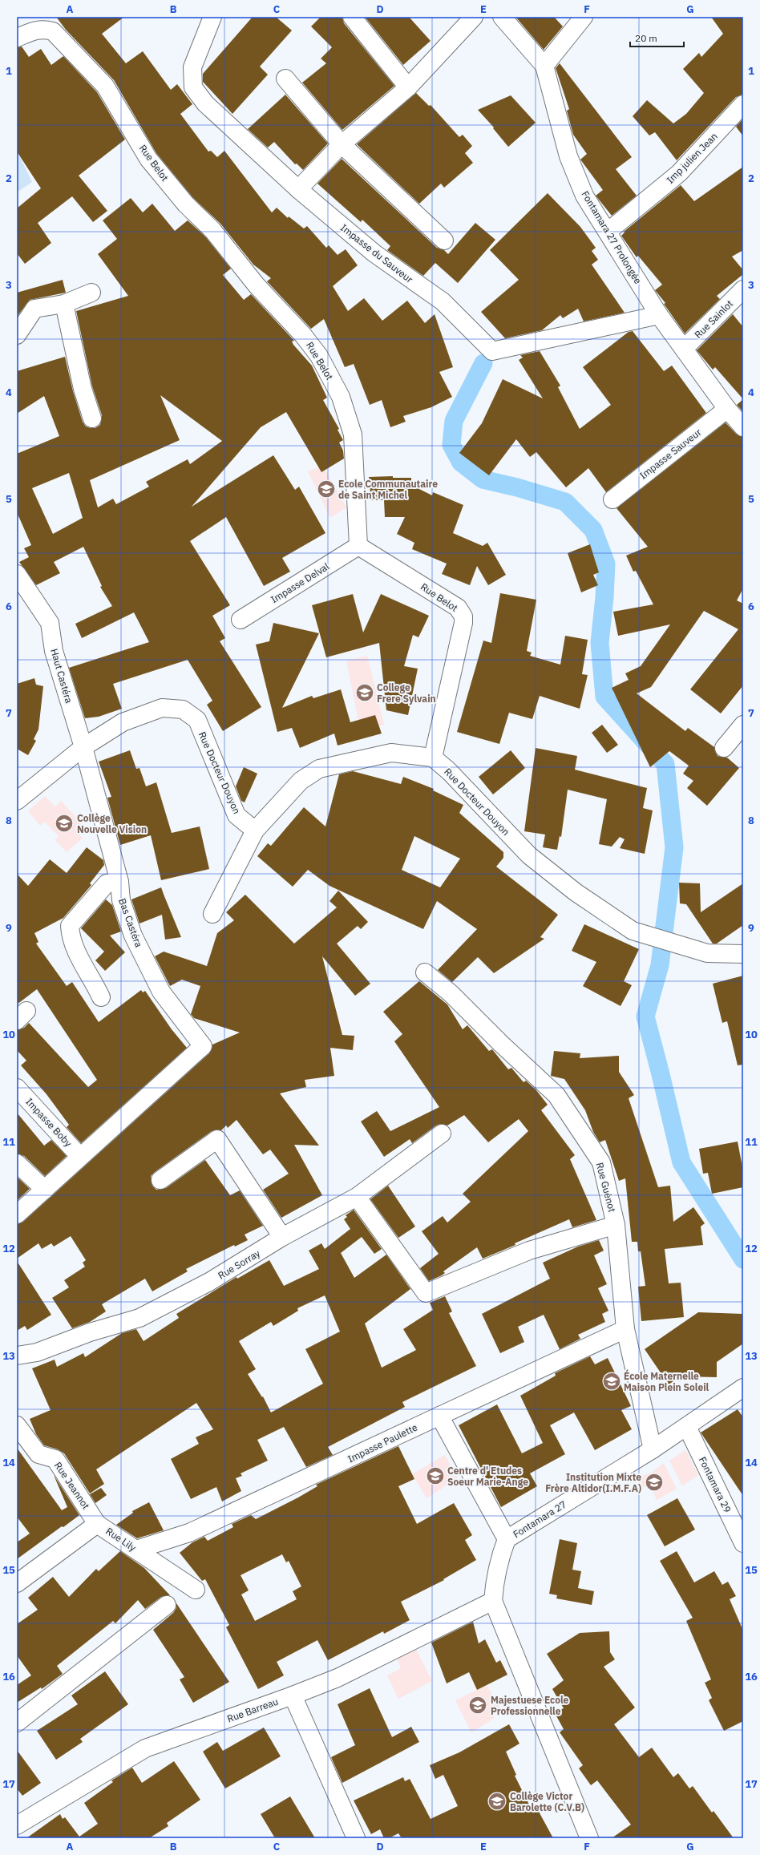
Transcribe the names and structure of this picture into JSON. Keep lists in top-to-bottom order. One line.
{"streets":{"street":["Imp julien Jean","Rue Belot","Fontamara 27 Prolongée","Impasse du Sauveur","Rue Sainlot","Impasse Sauveur","Impasse Delval","Haut Castéra","Rue Docteur Douyon","Bas Castéra","Impasse Boby","Rue Guénot","Rue Sorray","Impasse Paulette","Fontamara 29","Rue Jeannot","Fontamara 27","Rue Lily","Rue Barreau"]},"crossings":[["Imp julien Jean","Fontamara 27 Prolongée"],["Rue Belot","Impasse Delval"],["Rue Belot","Rue Docteur Douyon"],["Fontamara 27 Prolongée","Impasse du Sauveur"],["Fontamara 27 Prolongée","Rue Sainlot"],["Fontamara 27 Prolongée","Impasse Sauveur"],["Haut Castéra","Rue Docteur Douyon"],["Haut Castéra","Bas Castéra"],["Rue Docteur Douyon","Bas Castéra"],["Bas Castéra","Impasse Boby"],["Rue Guénot","Impasse Paulette"],["Rue Guénot","Fontamara 27"],["Impasse Paulette","Rue Lily"],["Fontamara 29","Fontamara 27"],["Rue Jeannot","Rue Lily"],["Fontamara 27","Rue Barreau"]],"places":{"school or university":["Ecole Communautaire de Saint Michel","College Frere Sylvain","Collège Nouvelle Vision","École Maternelle Maison Plein Soleil","Centre d' Etudes Soeur Marie-Ange","Institution Mixte Frère Altidor(I.M.F.A)","Majestuese Ecole Professionnelle","Collège Victor Barolette (C.V.B)"]},"scale_bar":"20 m","grid":{"columns":["A","B","C","D","E","F","G"],"rows":["1","2","3","4","5","6","7","8","9","10","11","12","13","14","15","16","17"]}}
